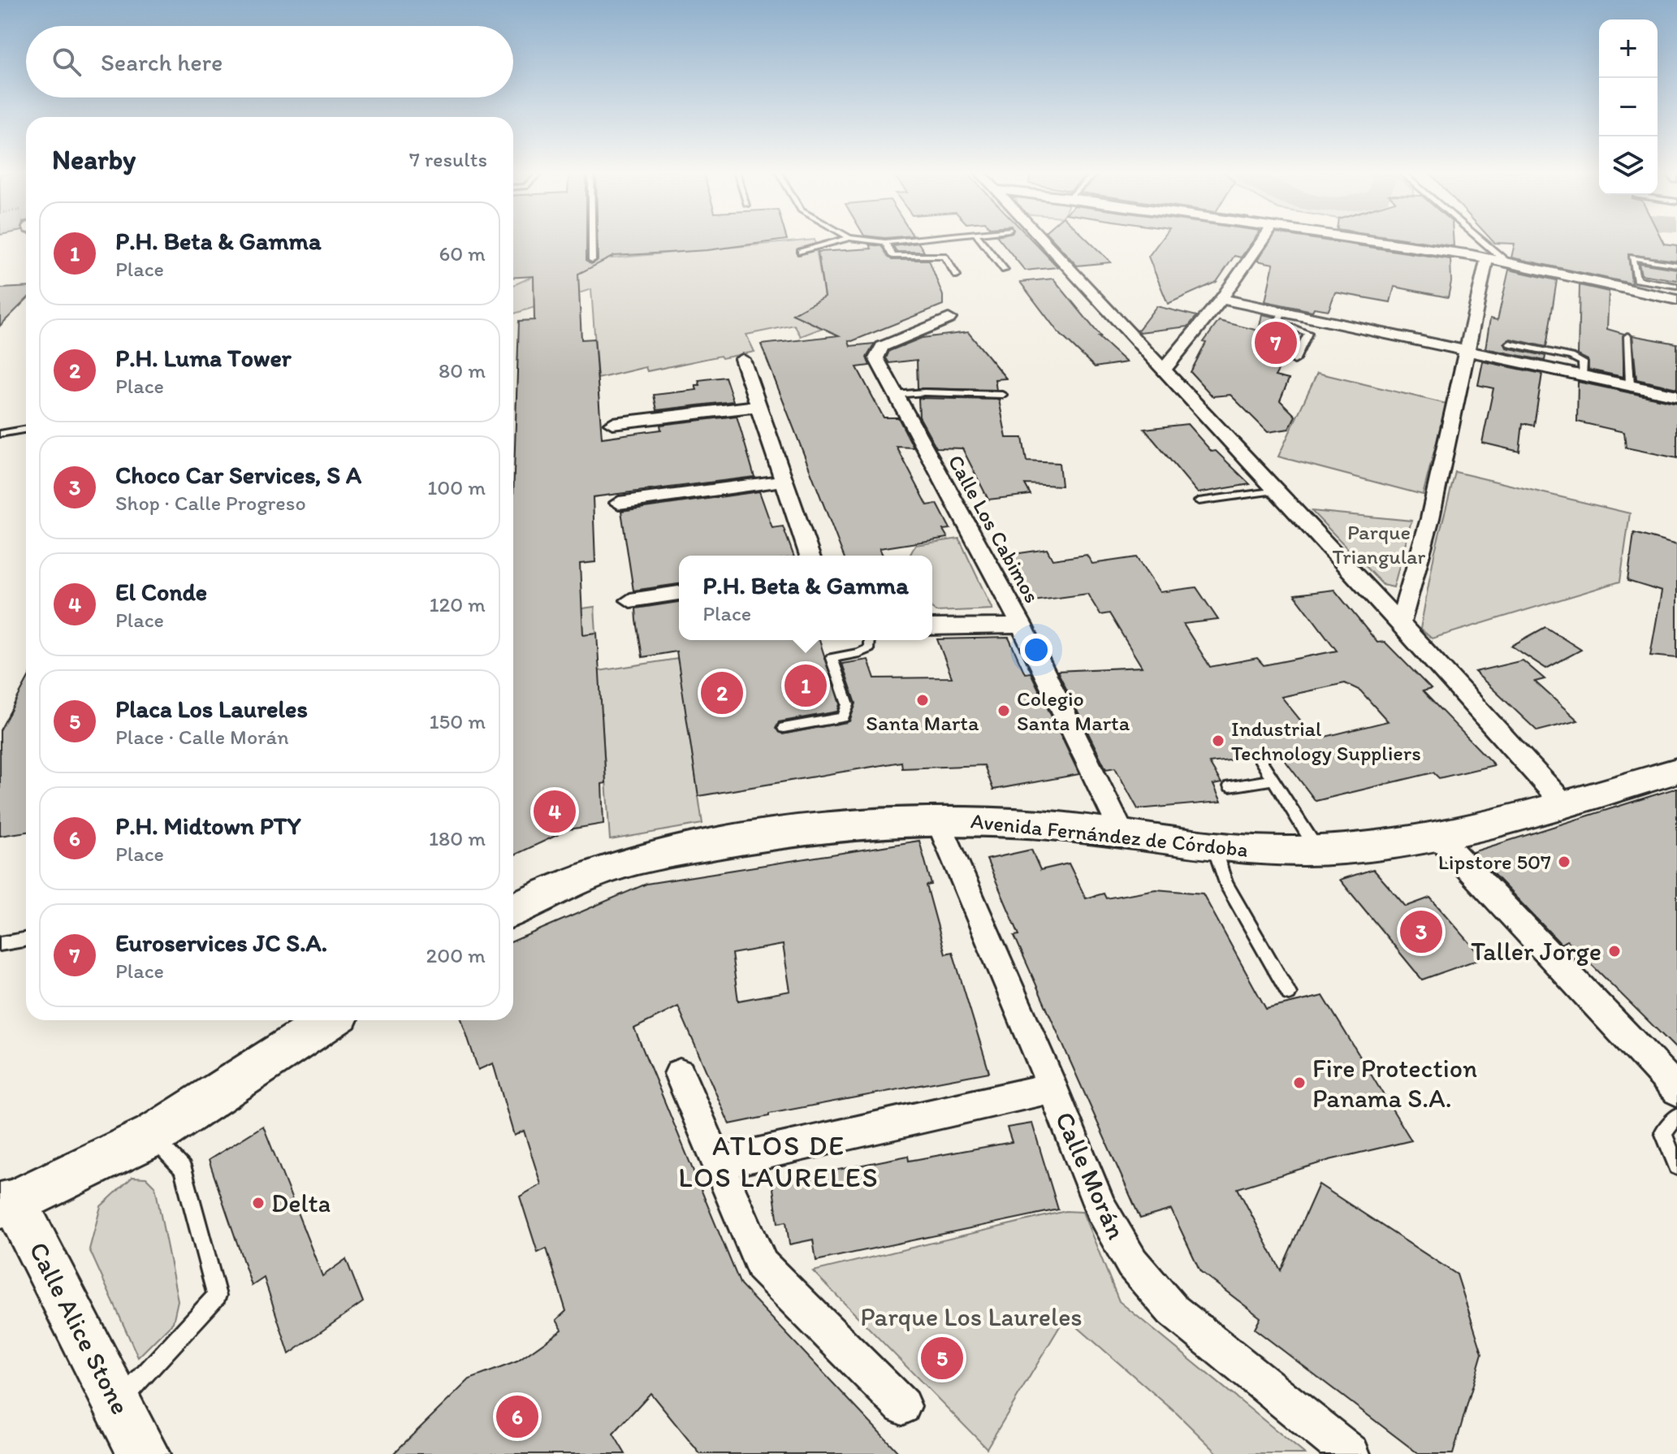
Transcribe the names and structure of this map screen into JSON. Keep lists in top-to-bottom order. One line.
{"streets":{"main road":["Avenida Fernández de Córdoba","Calle Alice Stone"],"street":["Calle Los Cabimos","Calle Morán"]},"crossings":[["Calle Los Cabimos","Avenida Fernández de Córdoba"],["Avenida Fernández de Córdoba","Calle Morán"]],"districts":["ATLOS DE LOS LAURELES"],"parks":["Parque Triangular","Parque Los Laureles"],"places":["Santa Marta","Colegio Santa Marta","Industrial Technology Suppliers","Lipstore 507","Taller Jorge","Fire Protection Panama S.A.","Delta"],"page":{"map_buttons":["+","−"],"search":"Search here","heading":["Nearby","7 results"],"list":[{"mark":"1","name":"P.H. Beta & Gamma","note":"Place","value":"60 m"},{"mark":"2","name":"P.H. Luma Tower","note":"Place","value":"80 m"},{"mark":"3","name":"Choco Car Services, S A","note":"Shop · Calle Progreso","value":"100 m"},{"mark":"4","name":"El Conde","note":"Place","value":"120 m"},{"mark":"5","name":"Placa Los Laureles","note":"Place · Calle Morán","value":"150 m"},{"mark":"6","name":"P.H. Midtown PTY","note":"Place","value":"180 m"},{"mark":"7","name":"Euroservices JC S.A.","note":"Place","value":"200 m"}],"pins":["7","1","2","4","3","5","6"],"popup":["P.H. Beta & Gamma","Place"]}}
